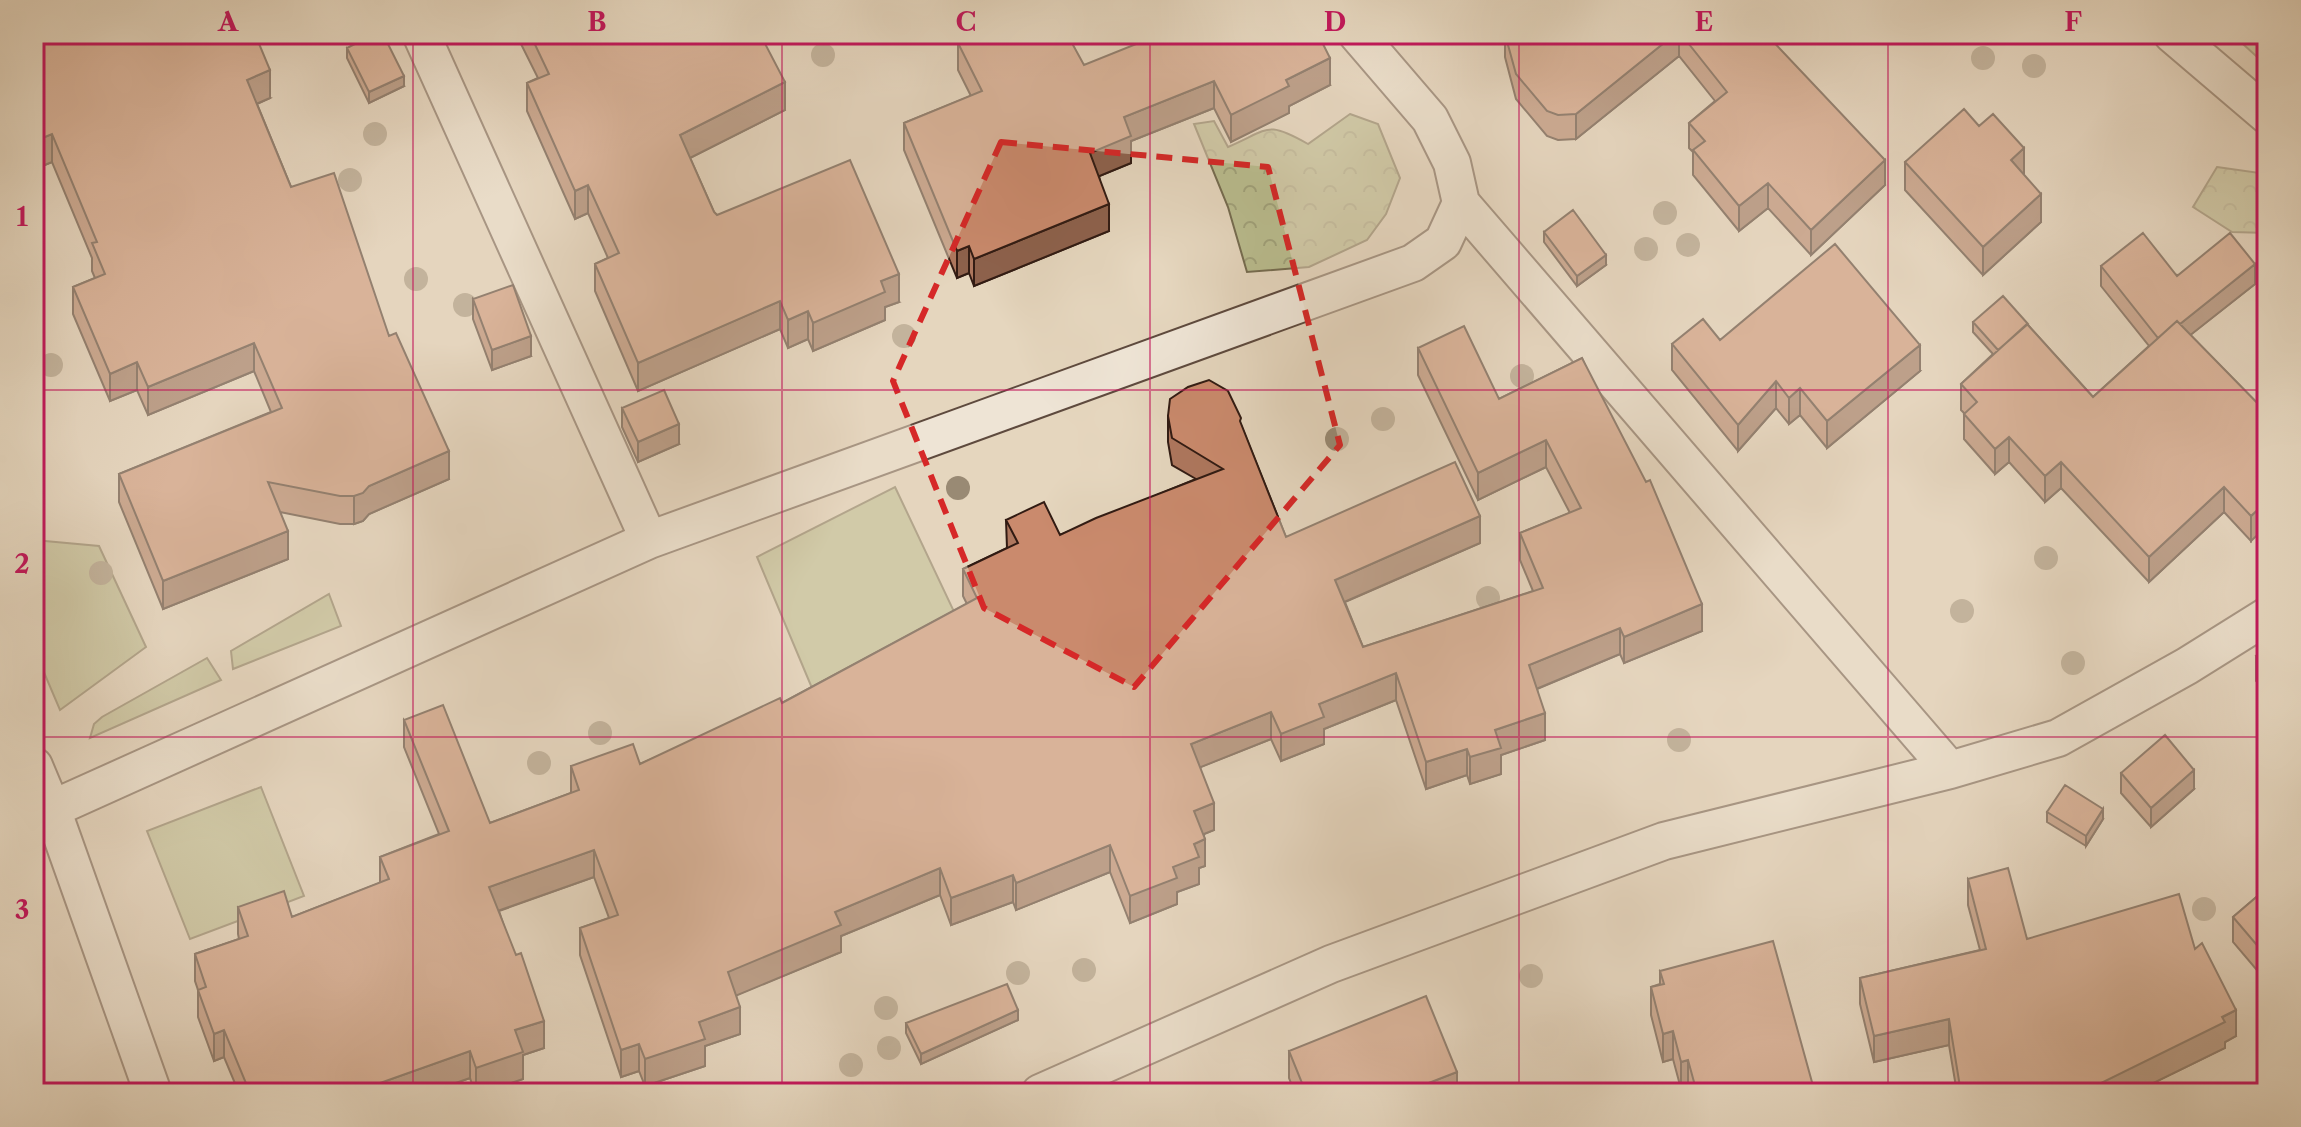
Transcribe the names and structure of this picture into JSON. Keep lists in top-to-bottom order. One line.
{"grid":{"columns":["A","B","C","D","E","F"],"rows":["1","2","3"]}}
